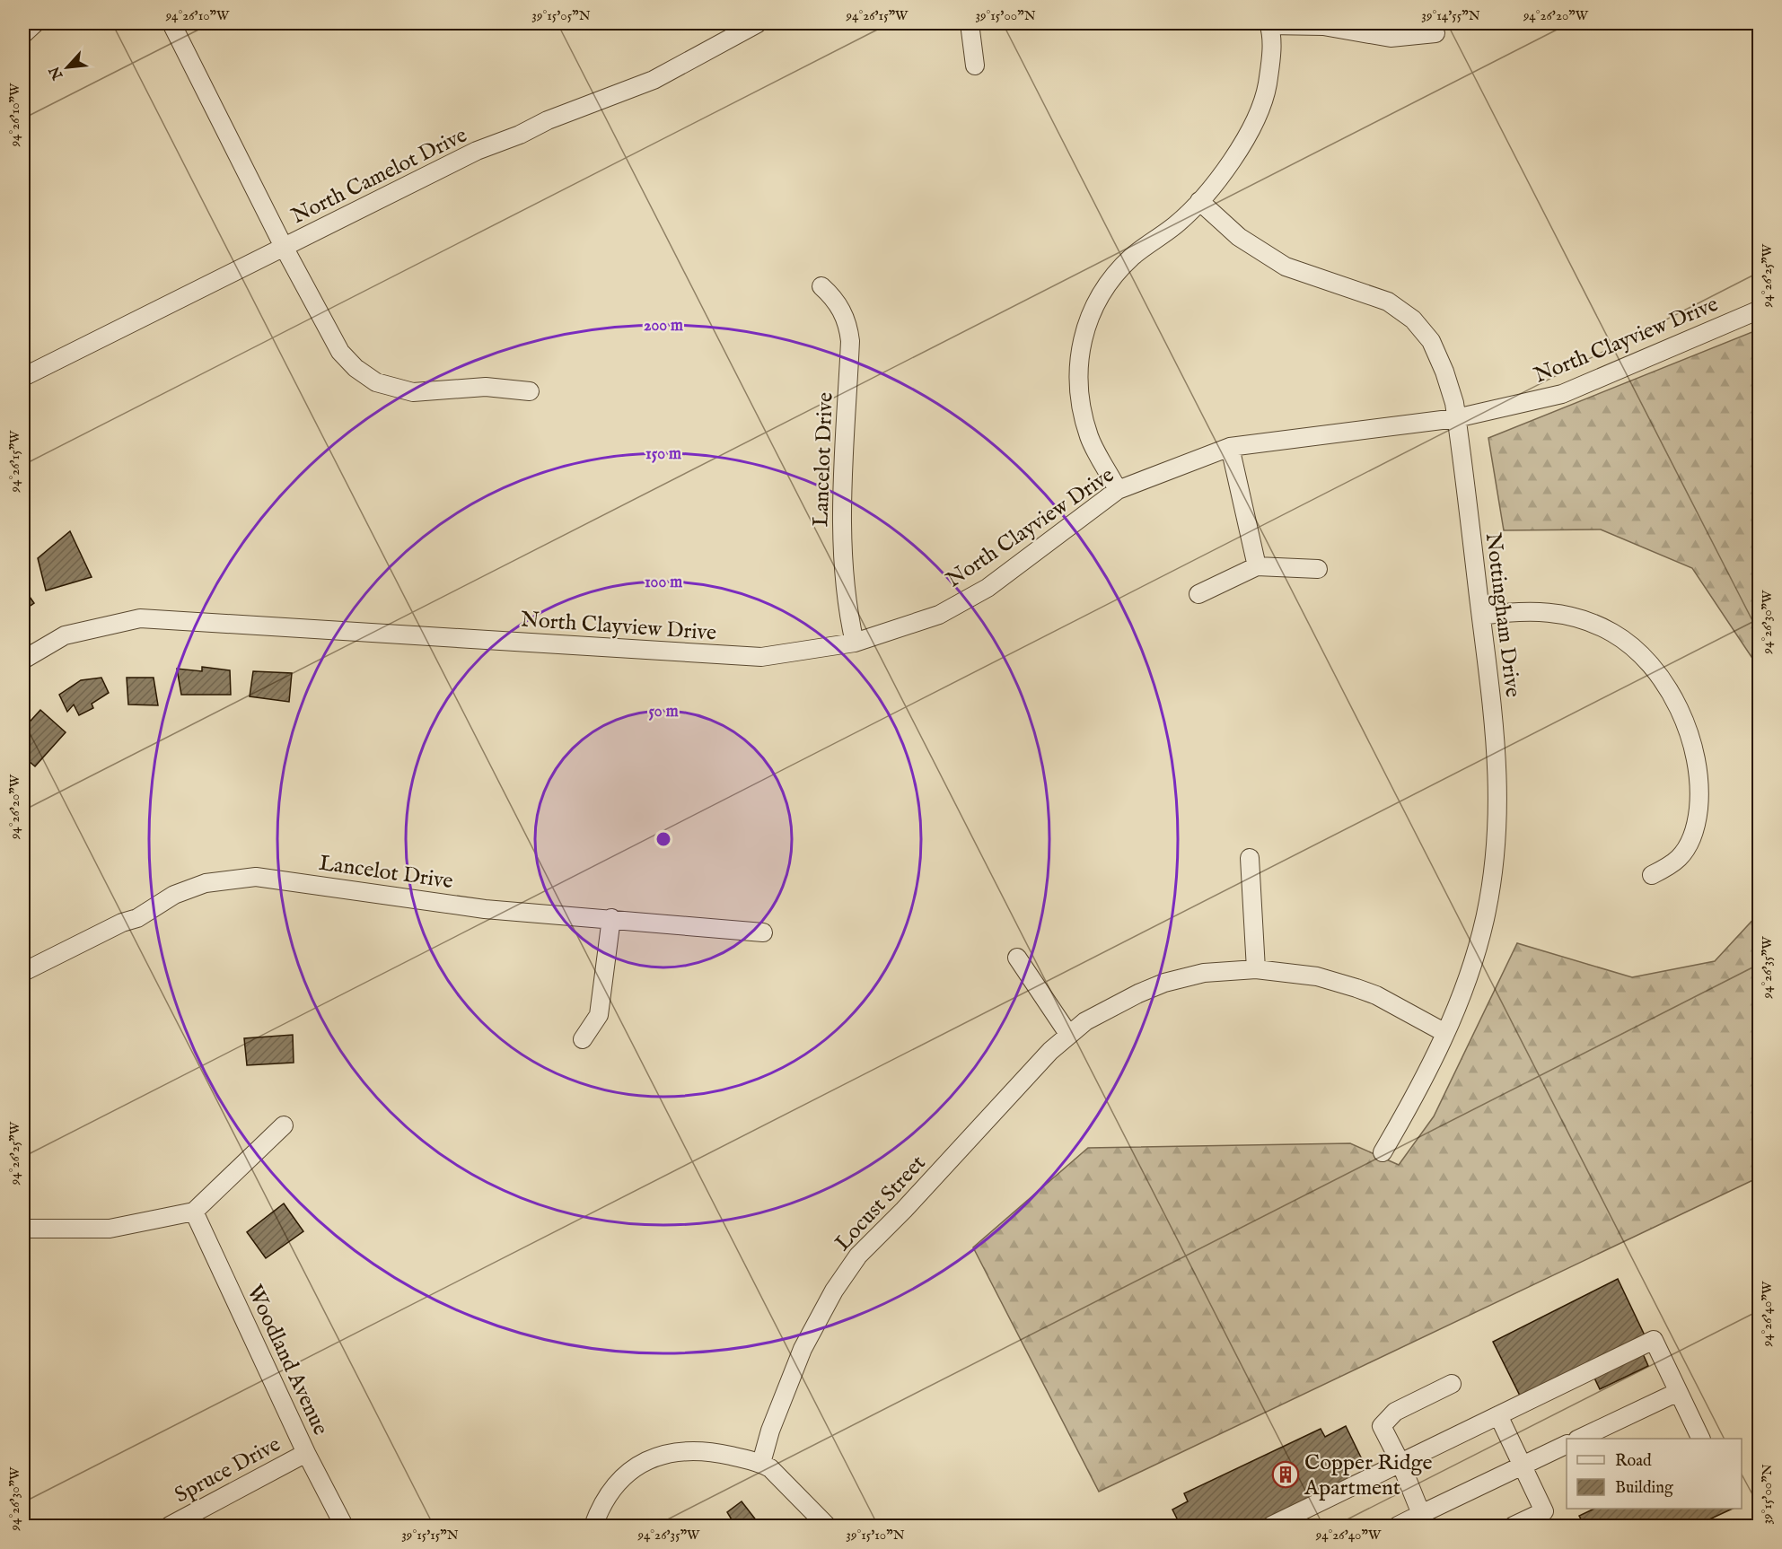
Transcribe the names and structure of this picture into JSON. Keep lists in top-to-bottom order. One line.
{"streets":{"street":["North Camelot Drive","North Clayview Drive","Lancelot Drive","Nottingham Drive","Locust Street","Woodland Avenue","Spruce Drive"]},"crossings":[["North Clayview Drive","Lancelot Drive"],["North Clayview Drive","Nottingham Drive"],["Nottingham Drive","Locust Street"],["Woodland Avenue","Spruce Drive"]],"places":{"building":["Copper Ridge Apartment"]},"legend":["Road","Building"],"north":"bottom left","coordinates":["94°26'10\"W","39°15'05\"N","94°26'15\"W","39°15'00\"N","39°14'55\"N","94°26'20\"W","94°26'25\"W","94°26'30\"W","94°26'35\"W","94°26'40\"W","39°15'15\"N","39°15'10\"N"],"rings":["200 m","150 m","100 m","50 m"]}
